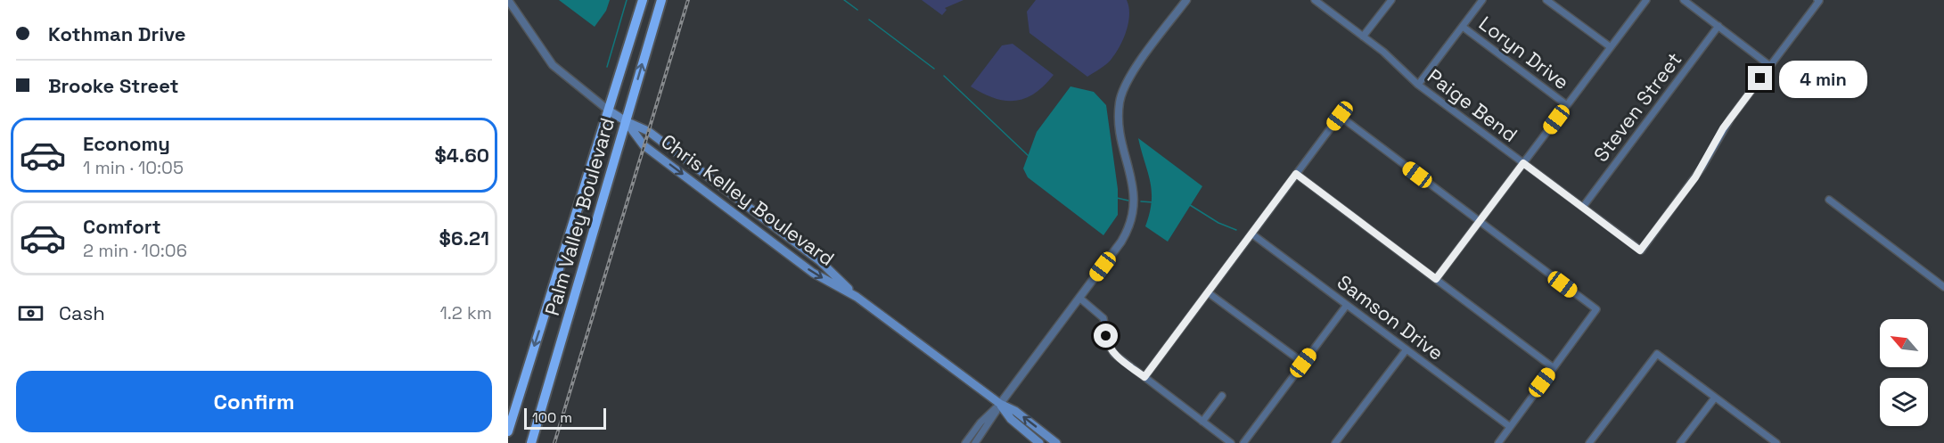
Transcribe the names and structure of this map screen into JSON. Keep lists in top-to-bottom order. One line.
{"streets":{"highway":["Palm Valley Boulevard"],"main road":["Chris Kelley Boulevard"],"street":["Loryn Drive","Paige Bend","Steven Street","Samson Drive"]},"crossings":[["Paige Bend","Steven Street"],["Chris Kelley Boulevard","Palm Valley Boulevard"]],"scale_bar":"100 m","north":"top left","page":{"banner":["Kothman Drive","Brooke Street"],"bubble":"4 min","list":[{"name":"Economy","note":"1 min · 10:05","value":"$4.60"},{"name":"Comfort","note":"2 min · 10:06","value":"$6.21"}],"pay":["Cash","1.2 km"],"buttons":"Confirm","scale":"100 m"}}
